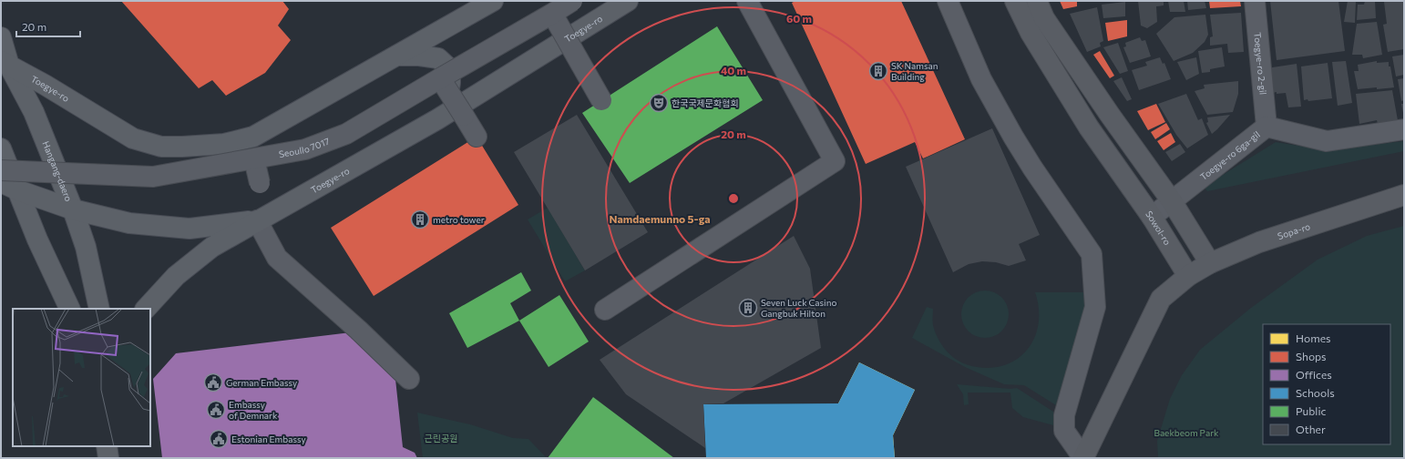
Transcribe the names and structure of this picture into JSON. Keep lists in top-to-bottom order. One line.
{"streets":{"main road":["Toegye-ro","Hangang-daero","Sowol-ro","Sopa-ro"],"street":["Toegye-ro 2-gil","Seoullo 7017","Toegye-ro 6ga-gil"]},"crossings":[["Toegye-ro","Hangang-daero"],["Toegye-ro 2-gil","Toegye-ro 6ga-gil"],["Toegye-ro 6ga-gil","Sowol-ro"],["Sowol-ro","Sopa-ro"]],"districts":["Namdaemunno 5-ga"],"parks":["Baekbeom Park","근린공원"],"places":{"building":["SK Namsan Building","metro tower","Seven Luck Casino Gangbuk Hilton"],"theatre":["한국국제문화협회"],"public building":["German Embassy","Embassy of Demnark","Estonian Embassy"]},"legend":["Homes","Shops","Offices","Schools","Public","Other"],"scale_bar":"20 m","rings":["60 m","40 m","20 m"]}
